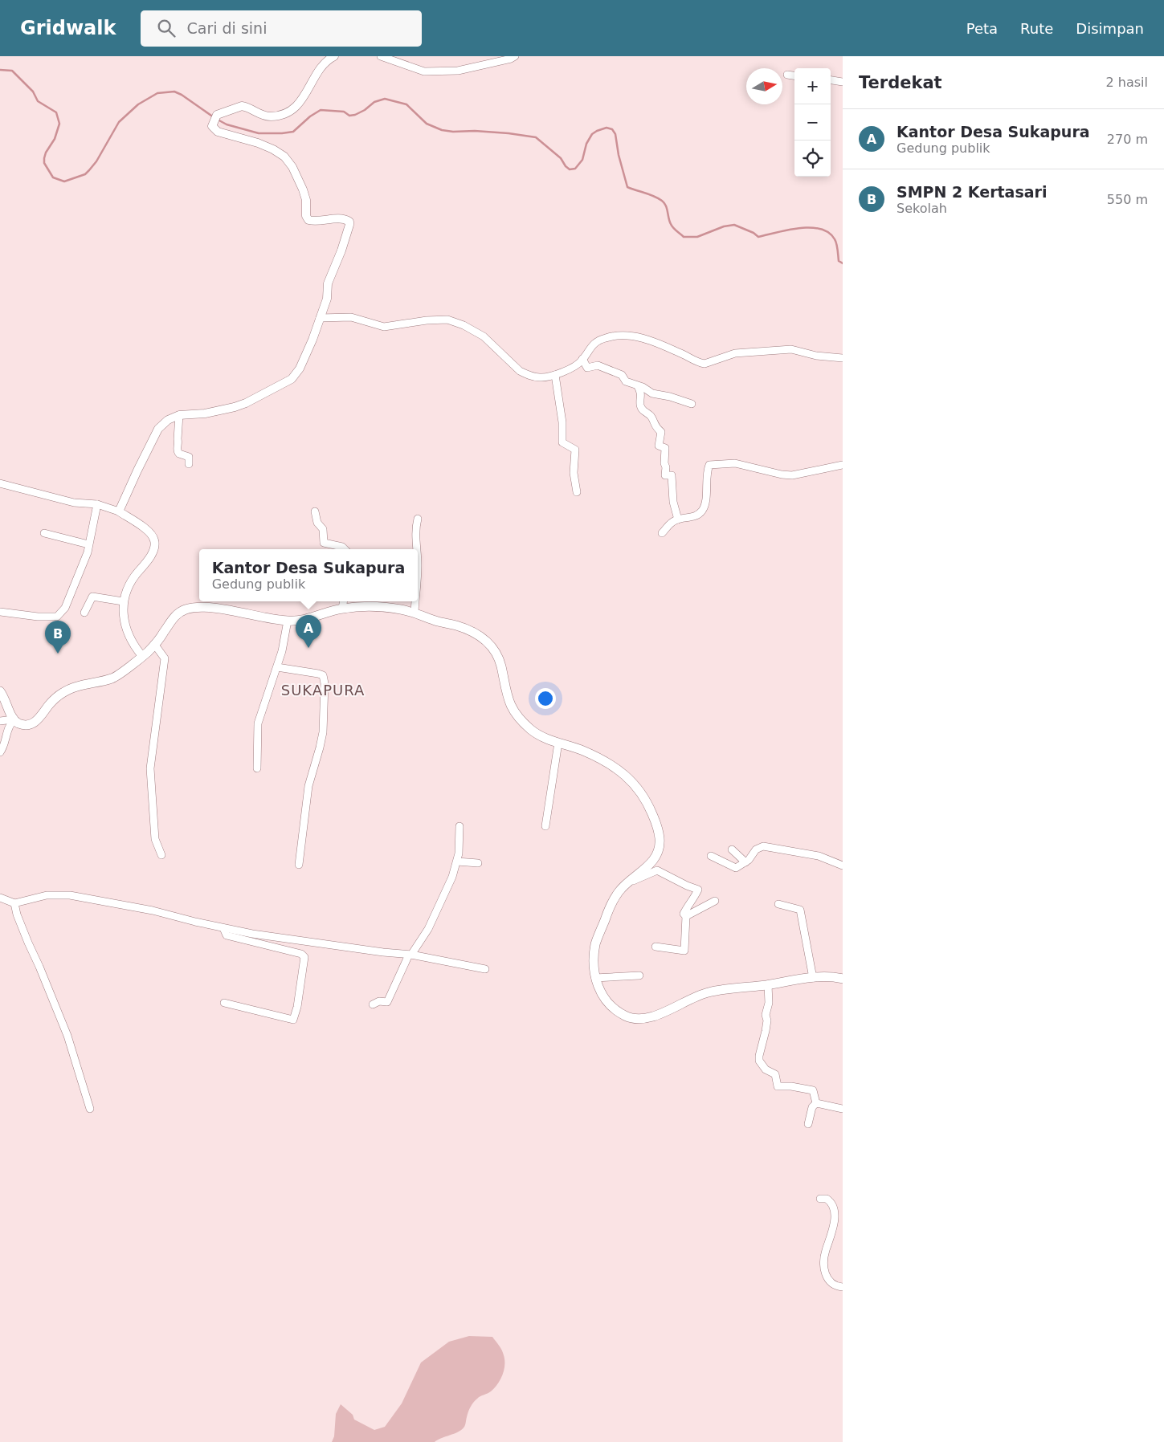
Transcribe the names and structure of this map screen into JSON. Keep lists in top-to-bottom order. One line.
{"districts":["SUKAPURA"],"north":"right","page":{"header":"Gridwalk","search":"Cari di sini","nav":["Peta","Rute","Disimpan"],"heading":["Terdekat","2 hasil"],"map_buttons":["+","−"],"list":[{"mark":"A","name":"Kantor Desa Sukapura","note":"Gedung publik","value":"270 m"},{"mark":"B","name":"SMPN 2 Kertasari","note":"Sekolah","value":"550 m"}],"popup":["Kantor Desa Sukapura","Gedung publik"],"pins":["A","B"]}}
